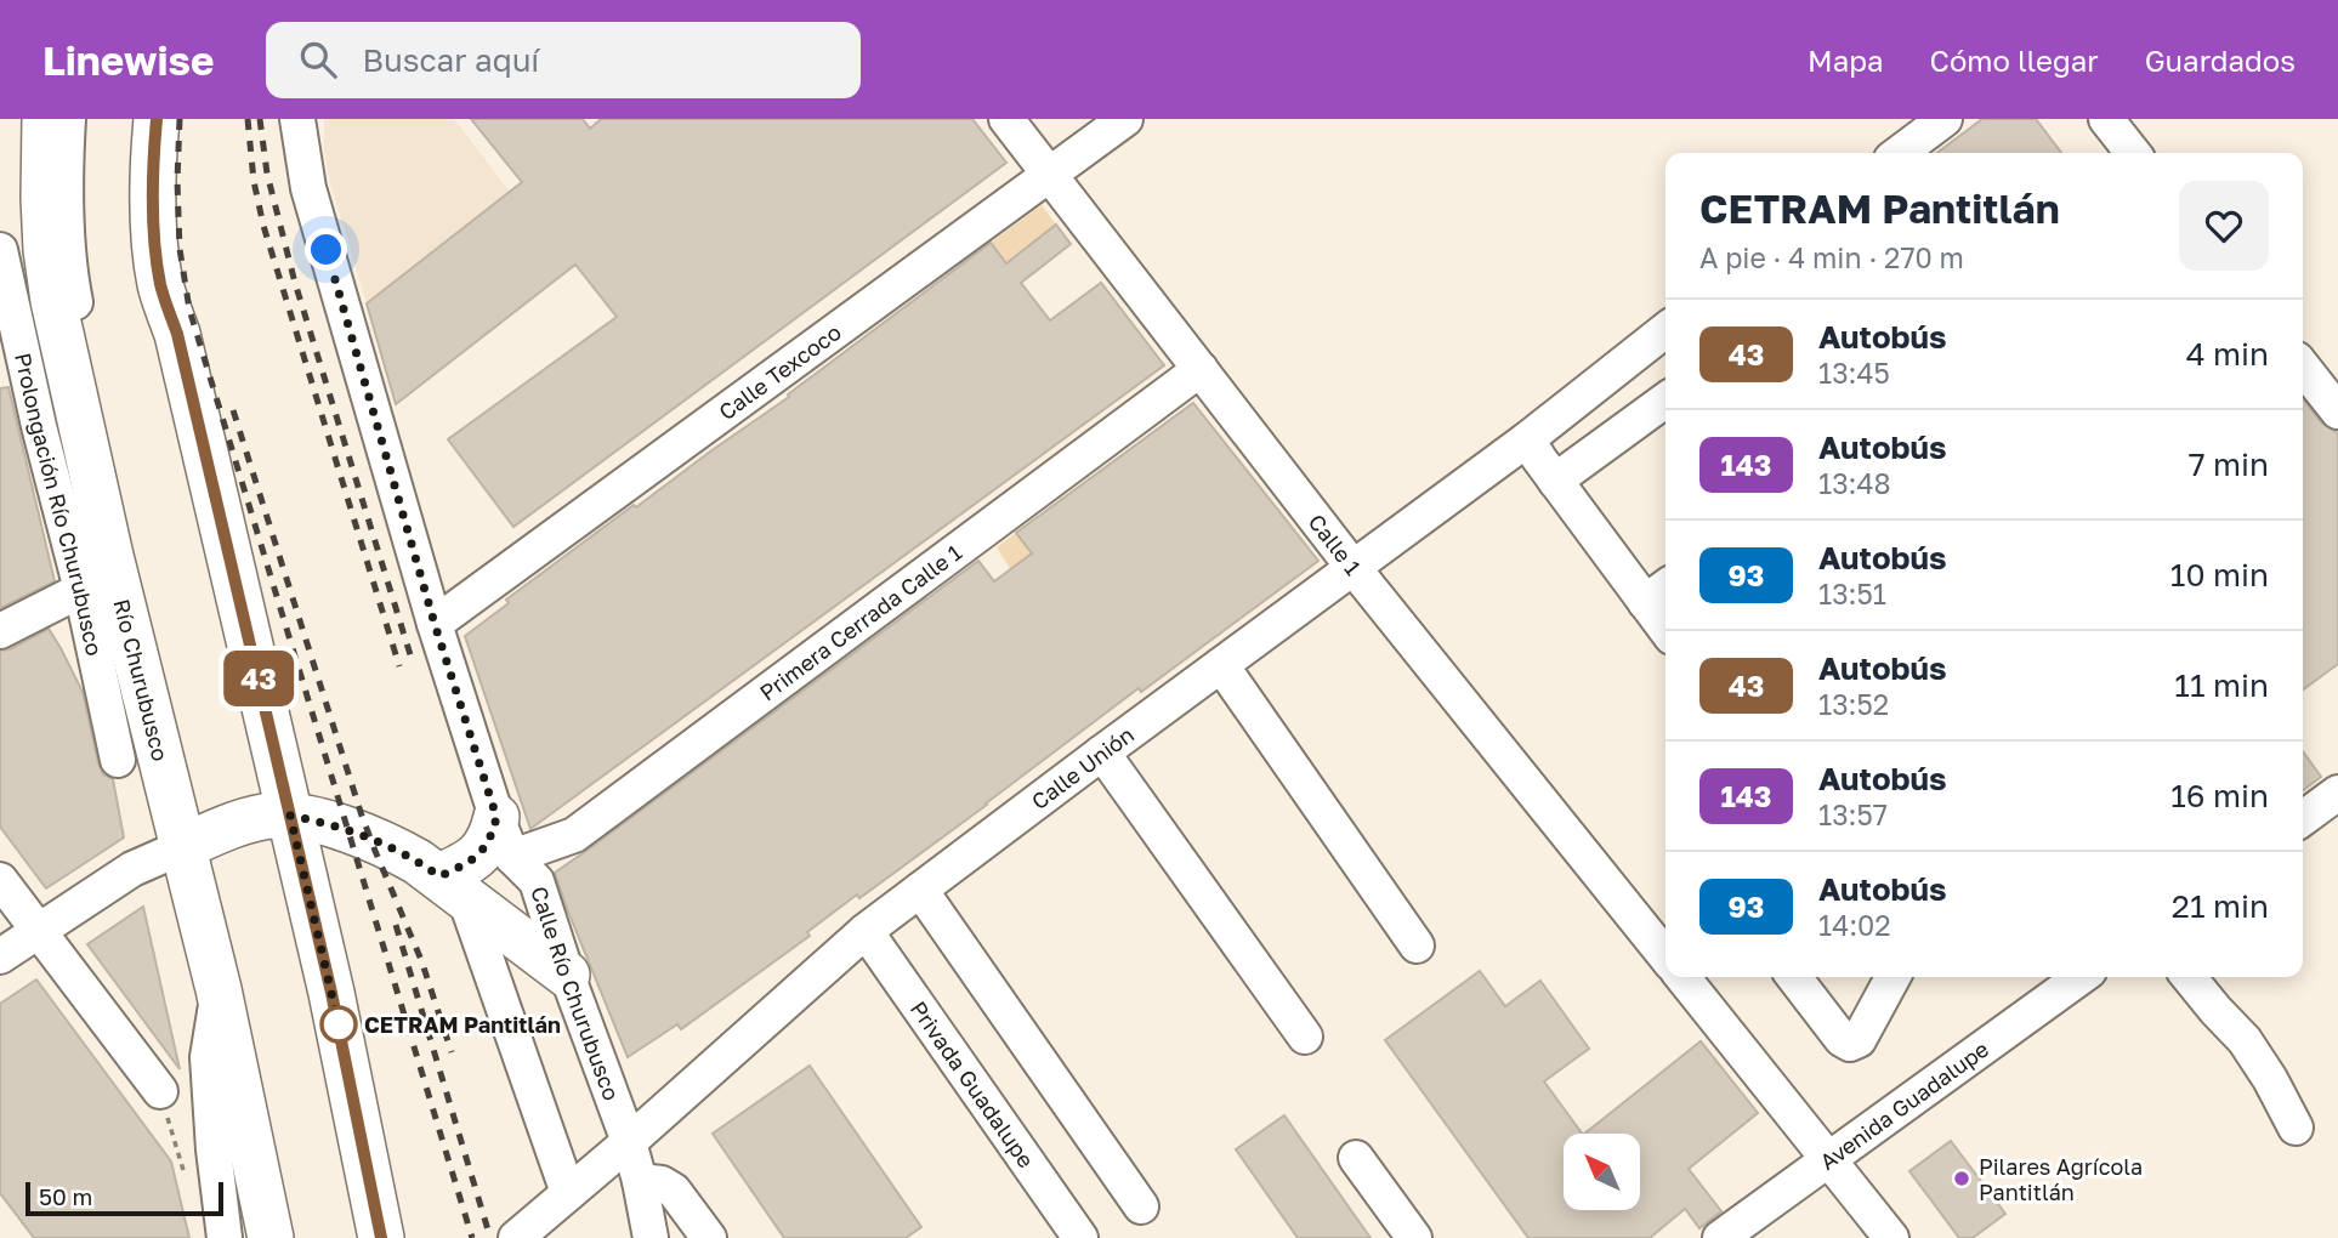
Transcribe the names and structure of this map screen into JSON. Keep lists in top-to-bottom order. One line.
{"streets":{"main road":["Río Churubusco"],"street":["Calle Texcoco","Prolongación Río Churubusco","Calle 1","Primera Cerrada Calle 1","Calle Unión","Calle Río Churubusco","Privada Guadalupe","Avenida Guadalupe"]},"crossings":[["Calle Texcoco","Calle 1"],["Calle Texcoco","Calle Río Churubusco"],["Calle 1","Primera Cerrada Calle 1"],["Calle 1","Calle Unión"],["Primera Cerrada Calle 1","Calle Río Churubusco"],["Calle Unión","Calle Río Churubusco"],["Calle Unión","Privada Guadalupe"]],"places":["CETRAM Pantitlán","Pilares Agrícola Pantitlán"],"lines":["bus line 43"],"scale_bar":"50 m","north":"top left","page":{"header":"Linewise","search":"Buscar aquí","nav":["Mapa","Cómo llegar","Guardados"],"on_map":"43","heading":["CETRAM Pantitlán","A pie · 4 min · 270 m"],"list":[{"mark":"43","name":"Autobús","note":"13:45","value":"4 min"},{"mark":"143","name":"Autobús","note":"13:48","value":"7 min"},{"mark":"93","name":"Autobús","note":"13:51","value":"10 min"},{"mark":"43","name":"Autobús","note":"13:52","value":"11 min"},{"mark":"143","name":"Autobús","note":"13:57","value":"16 min"},{"mark":"93","name":"Autobús","note":"14:02","value":"21 min"}],"scale":"50 m"}}
